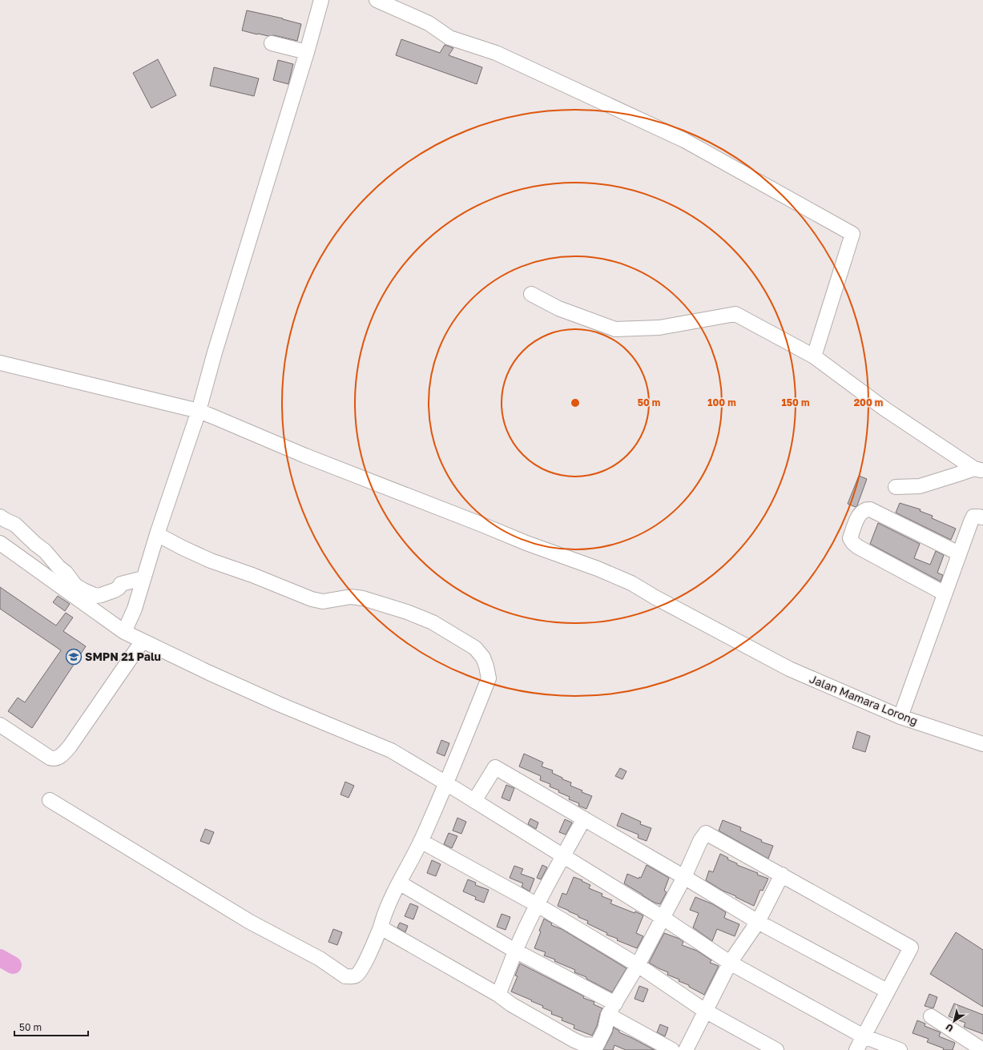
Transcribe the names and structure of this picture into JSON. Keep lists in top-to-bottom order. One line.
{"streets":{"street":["Jalan Mamara Lorong"]},"places":{"school or university":["SMPN 21 Palu"]},"scale_bar":"50 m","north":"bottom left","rings":["50 m","100 m","150 m","200 m"]}
